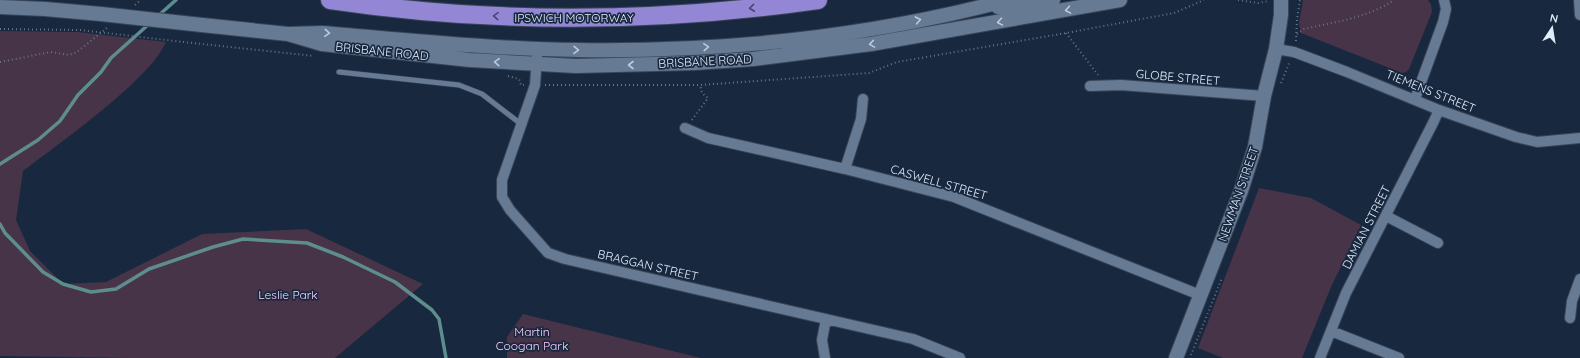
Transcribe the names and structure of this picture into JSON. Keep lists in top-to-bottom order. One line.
{"streets":{"highway":["IPSWICH MOTORWAY"],"main road":["BRISBANE ROAD","NEWMAN STREET"],"street":["GLOBE STREET","TIEMENS STREET","CASWELL STREET","DAMIAN STREET","BRAGGAN STREET"]},"crossings":[["BRISBANE ROAD","BRAGGAN STREET"],["GLOBE STREET","NEWMAN STREET"],["TIEMENS STREET","NEWMAN STREET"],["TIEMENS STREET","DAMIAN STREET"],["CASWELL STREET","NEWMAN STREET"]],"one_way":["IPSWICH MOTORWAY"],"parks":["Leslie Park","Martin Coogan Park"],"north":"top"}
